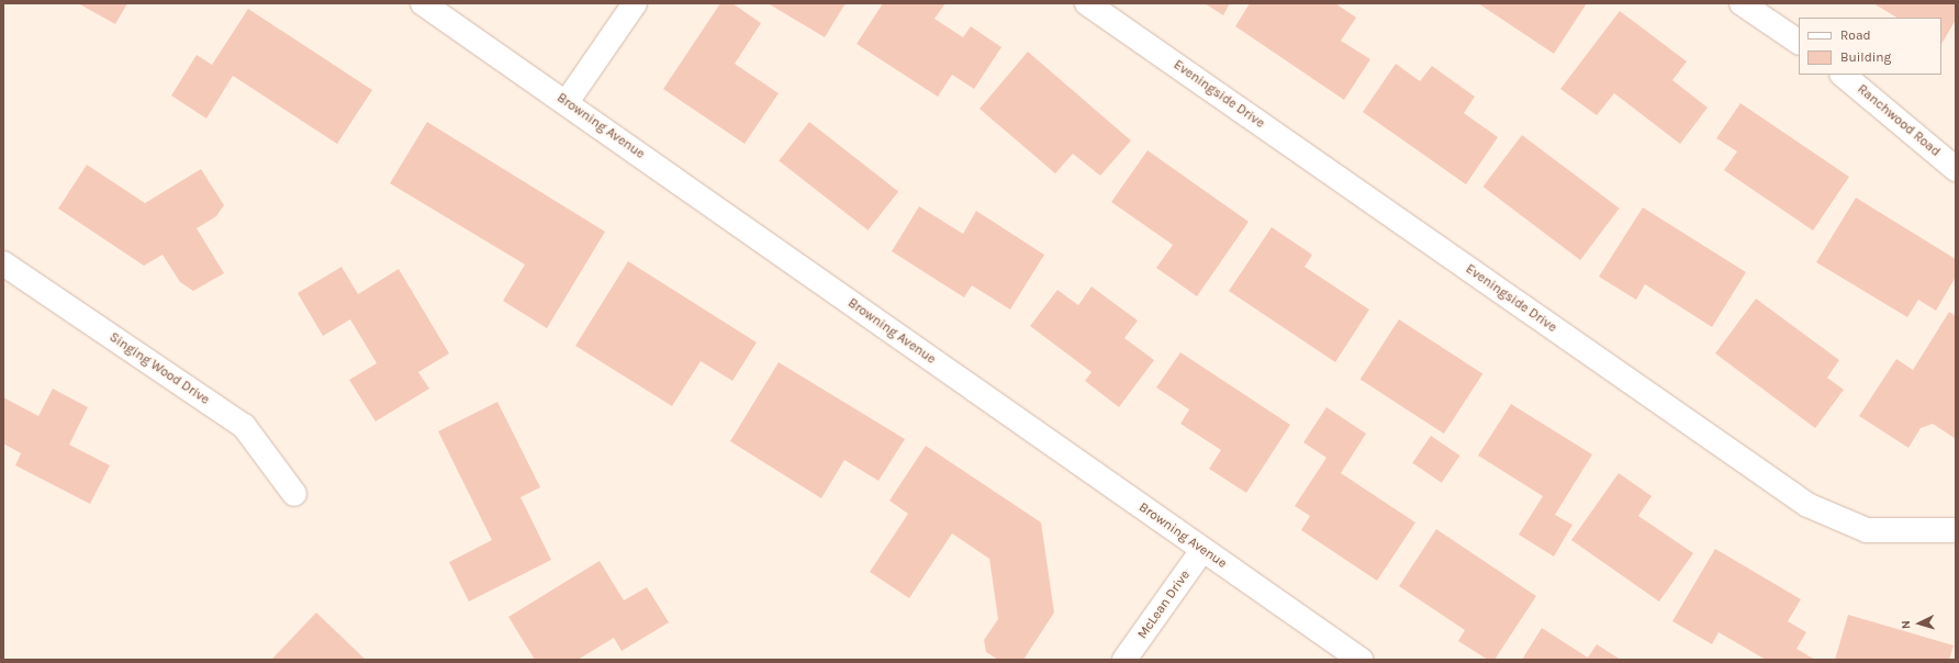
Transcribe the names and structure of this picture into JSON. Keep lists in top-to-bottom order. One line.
{"streets":{"street":["Eveningside Drive","Ranchwood Road","Browning Avenue","Singing Wood Drive","McLean Drive"]},"crossings":[["Browning Avenue","McLean Drive"]],"legend":["Road","Building"],"north":"left"}
